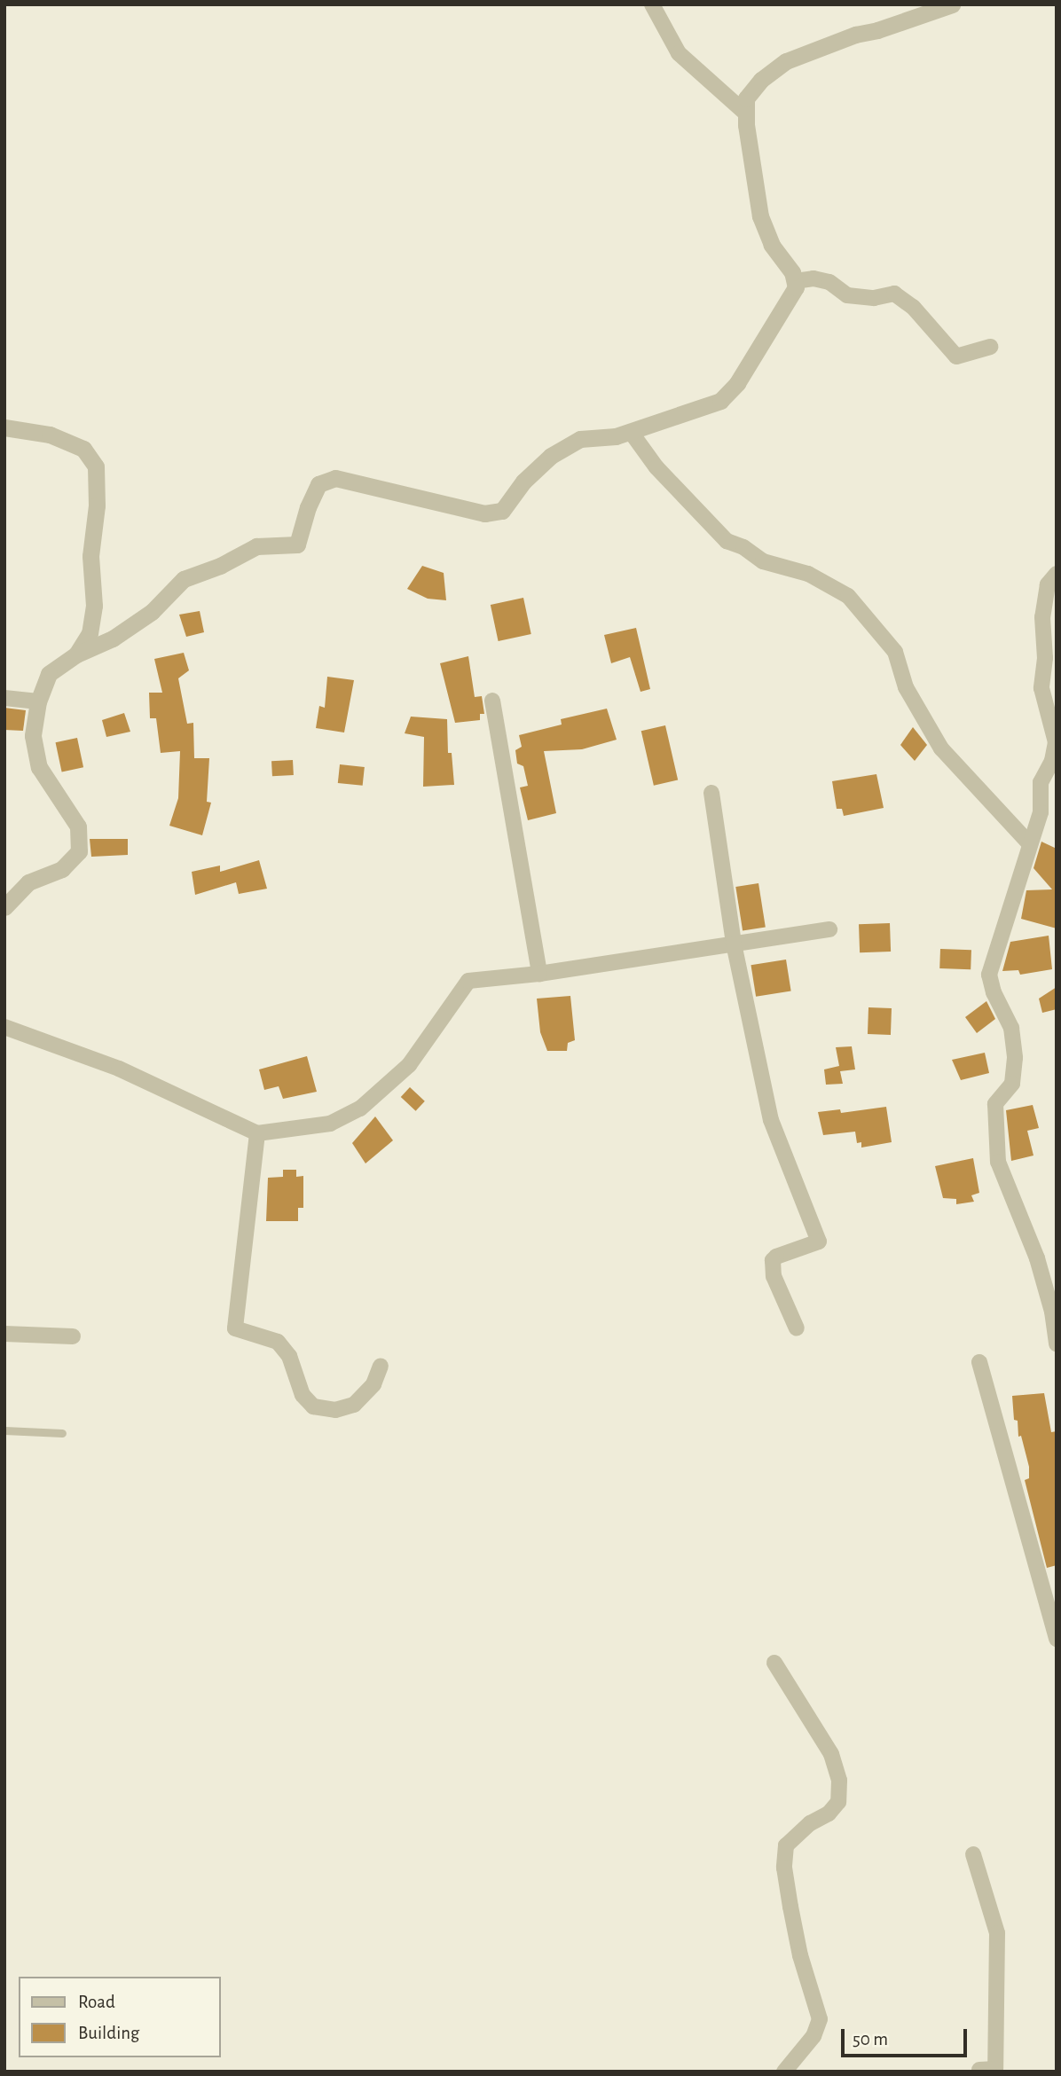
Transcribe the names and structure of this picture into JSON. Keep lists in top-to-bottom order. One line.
{"legend":["Road","Building"],"scale_bar":"50 m"}
